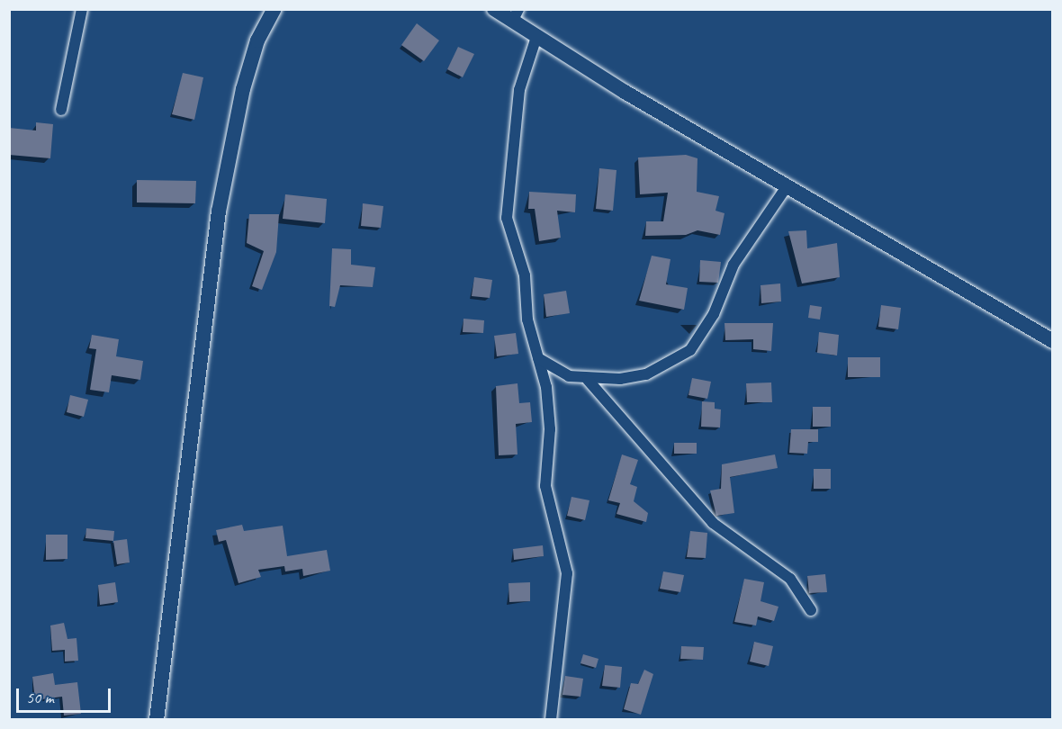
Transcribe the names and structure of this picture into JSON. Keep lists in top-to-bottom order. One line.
{"scale_bar":"50 m"}
